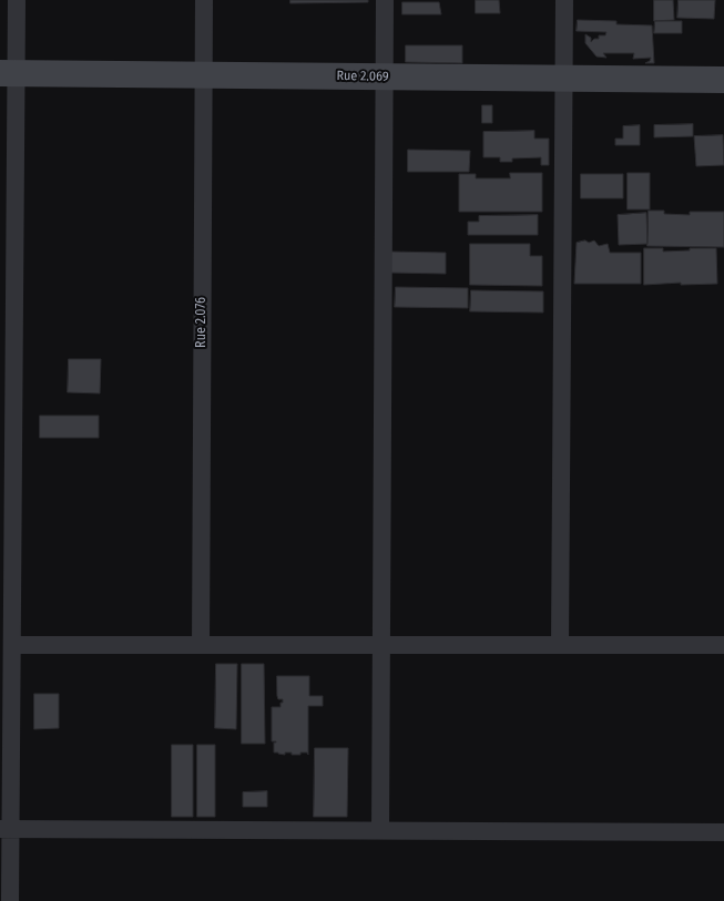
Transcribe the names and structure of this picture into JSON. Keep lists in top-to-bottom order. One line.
{"streets":{"street":["Rue 2.069","Rue 2.076"]},"crossings":[["Rue 2.069","Rue 2.076"]]}
